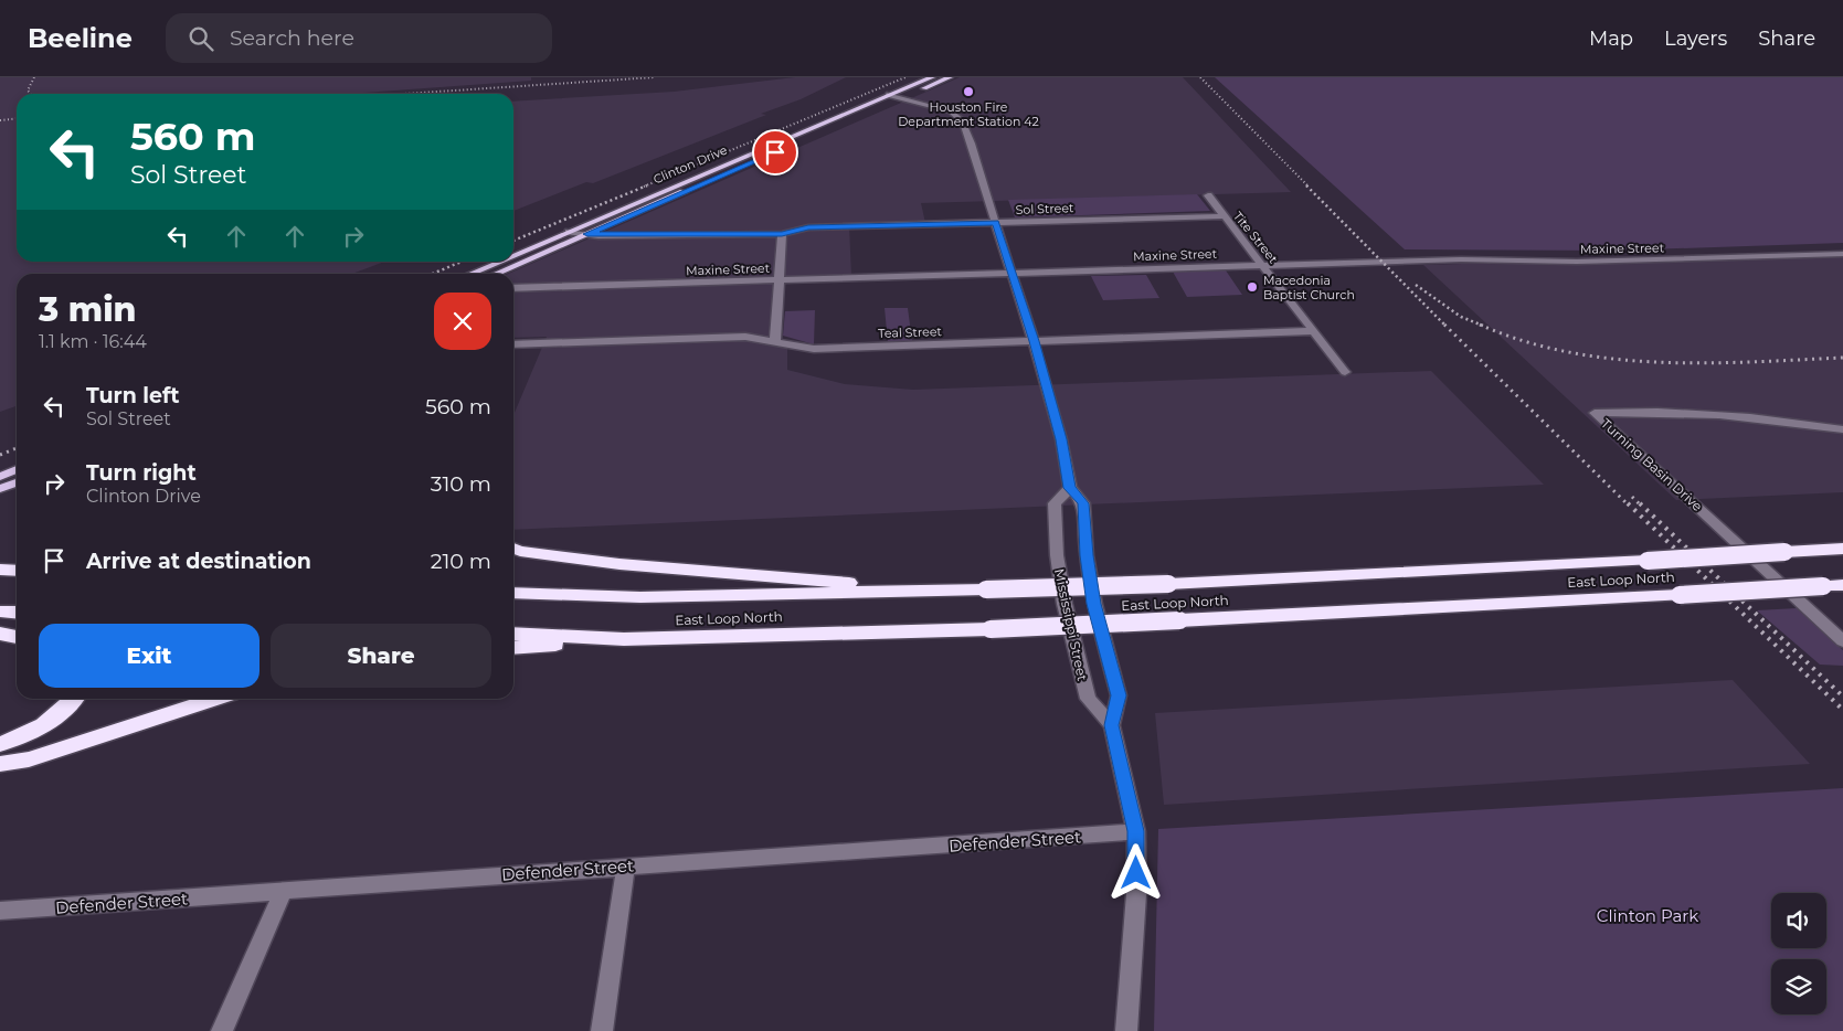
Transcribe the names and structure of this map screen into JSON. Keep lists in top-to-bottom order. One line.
{"streets":{"highway":["East Loop North"],"main road":["Clinton Drive"],"street":["Sol Street","Tite Street","Maxine Street","Teal Street","Turning Basin Drive","Mississippi Street","Defender Street"]},"crossings":[["Clinton Drive","Sol Street"],["Clinton Drive","Mississippi Street"],["Sol Street","Tite Street"],["Sol Street","Mississippi Street"],["Tite Street","Maxine Street"],["Tite Street","Teal Street"],["Maxine Street","Mississippi Street"],["Teal Street","Mississippi Street"],["Mississippi Street","Defender Street"]],"parks":["Clinton Park"],"places":["Houston Fire Department Station 42","Macedonia Baptist Church"],"page":{"header":"Beeline","search":"Search here","nav":["Map","Layers","Share"],"turn":["560 m","Sol Street"],"heading":["3 min","1.1 km · 16:44"],"list":[{"name":"Turn left","note":"Sol Street","value":"560 m"},{"name":"Turn right","note":"Clinton Drive","value":"310 m"},{"name":"Arrive at destination","value":"210 m"}],"buttons":["Exit","Share"]}}
